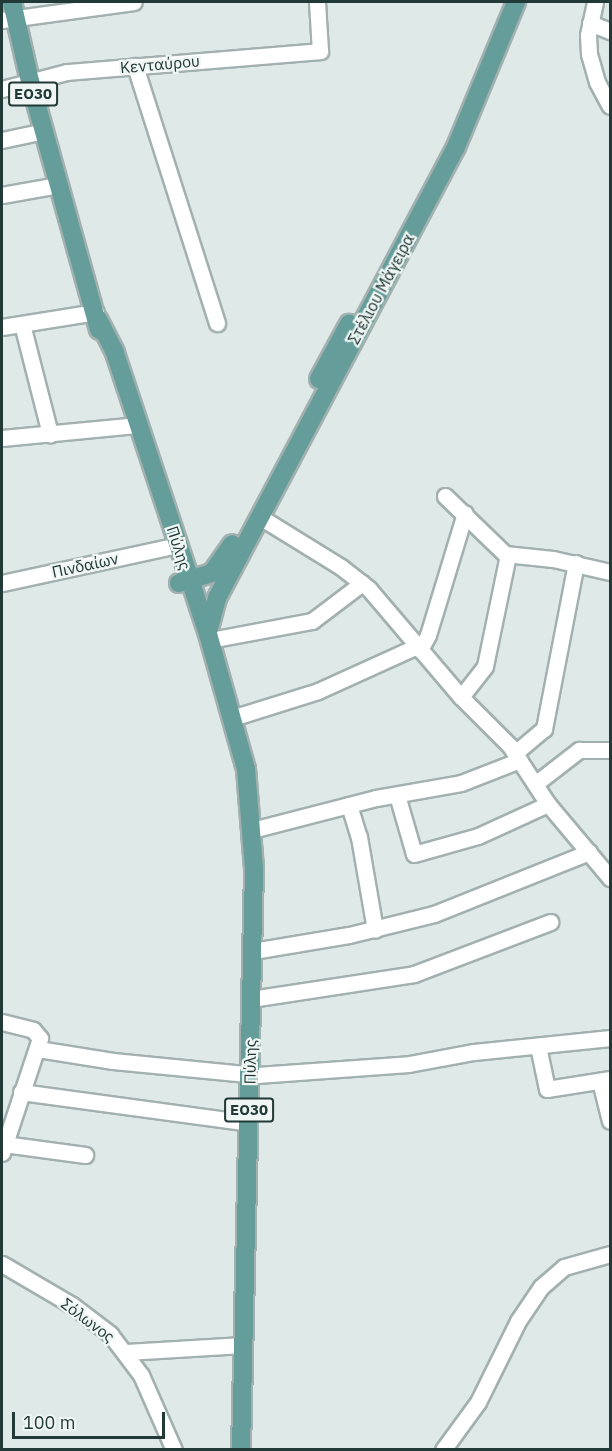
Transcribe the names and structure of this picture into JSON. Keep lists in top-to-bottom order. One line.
{"streets":{"main road":["ΕΟ30","Στέλιου Μάγειρα","Πύλης"],"street":["Κενταύρου","Πινδαίων","Σόλωνος"]},"crossings":[["Κενταύρου","Πύλης"],["Στέλιου Μάγειρα","Πύλης"],["Πύλης","Πινδαίων"]],"scale_bar":"100 m"}
